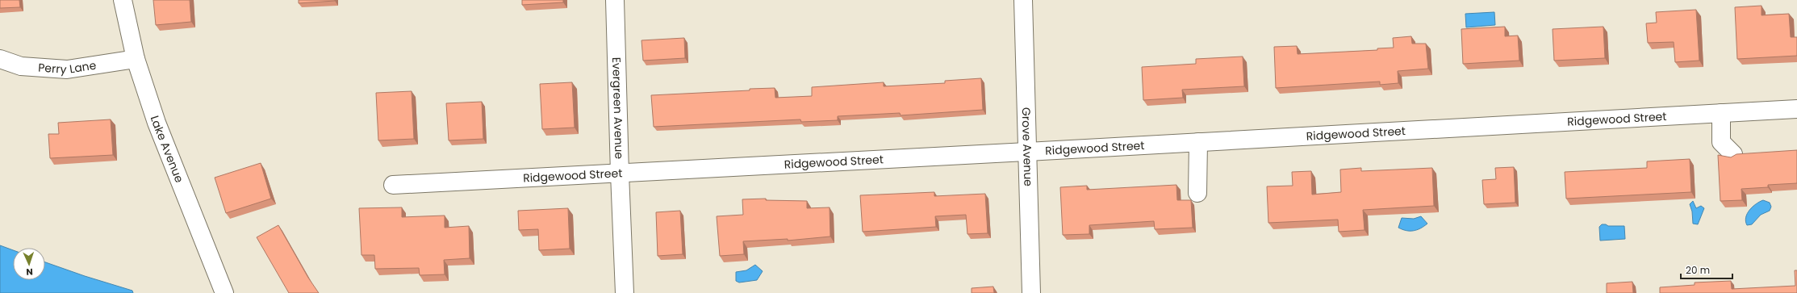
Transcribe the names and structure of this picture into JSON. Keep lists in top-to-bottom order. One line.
{"streets":{"street":["Perry Lane","Evergreen Avenue","Ridgewood Street","Grove Avenue","Lake Avenue"]},"crossings":[["Perry Lane","Lake Avenue"],["Evergreen Avenue","Ridgewood Street"],["Ridgewood Street","Grove Avenue"]],"scale_bar":"20 m","north":"bottom"}
